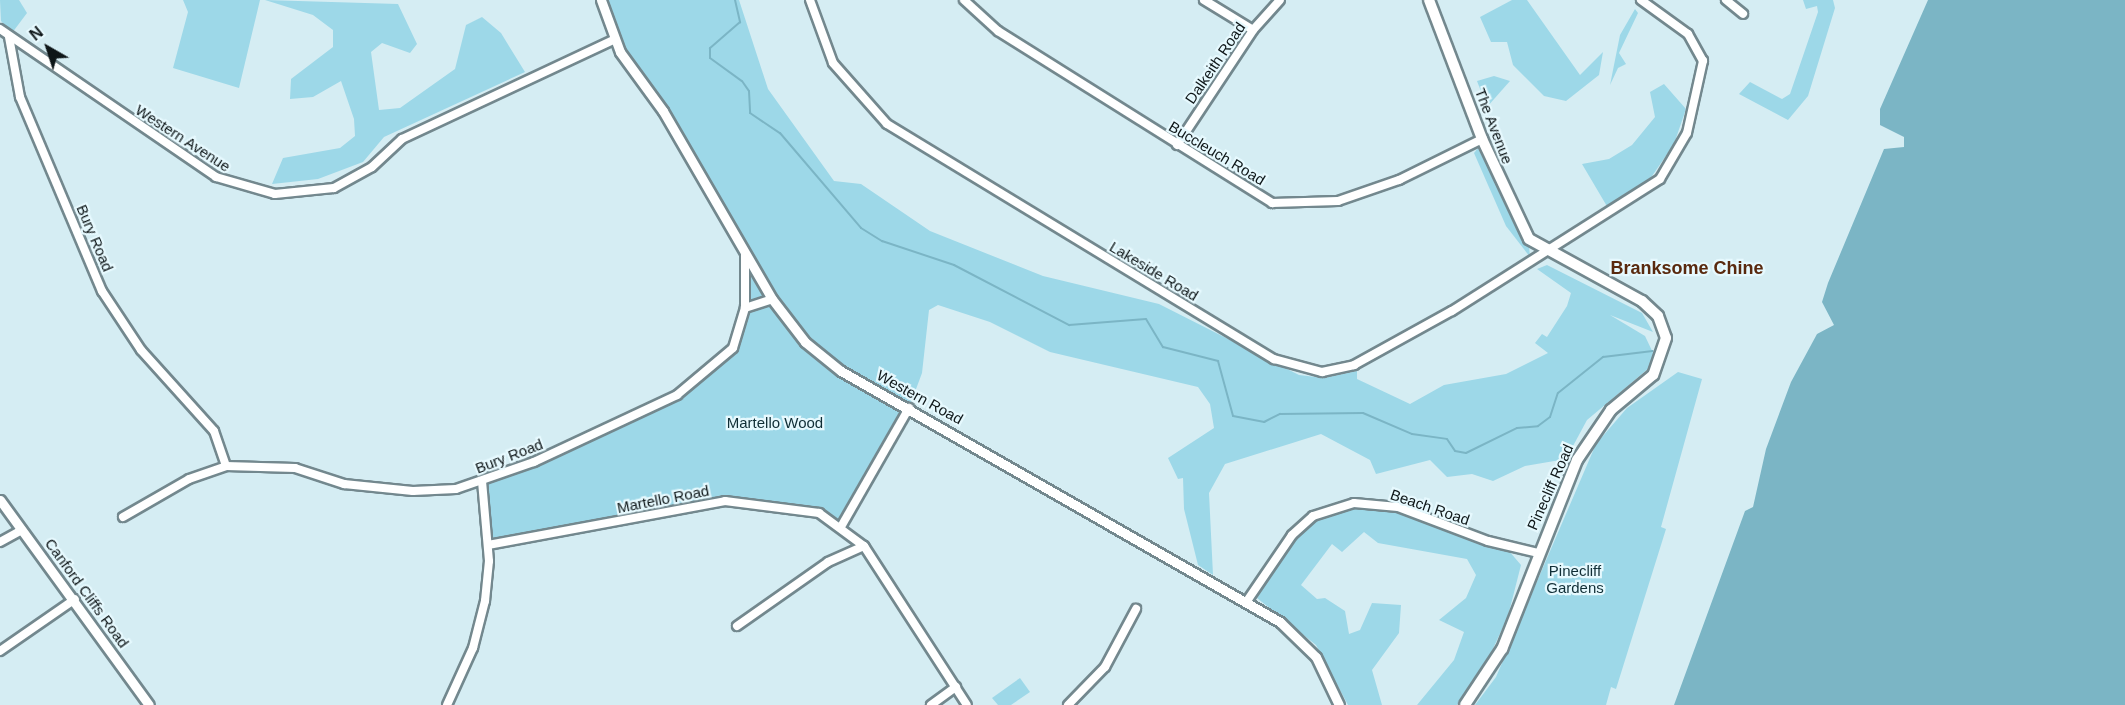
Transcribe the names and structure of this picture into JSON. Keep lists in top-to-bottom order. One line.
{"streets":{"main road":["The Avenue","Pinecliff Road"],"street":["Dalkeith Road","Western Avenue","Buccleuch Road","Bury Road","Lakeside Road","Western Road","Martello Road","Beach Road","Canford Cliffs Road"]},"crossings":[["Dalkeith Road","Buccleuch Road"],["The Avenue","Buccleuch Road"],["The Avenue","Lakeside Road"],["The Avenue","Pinecliff Road"],["Western Avenue","Bury Road"],["Western Avenue","Western Road"],["Bury Road","Western Road"],["Lakeside Road","Pinecliff Road"],["Western Road","Beach Road"],["Pinecliff Road","Beach Road"]],"districts":["Branksome Chine"],"parks":["Martello Wood","Pinecliff Gardens"],"north":"top left"}
